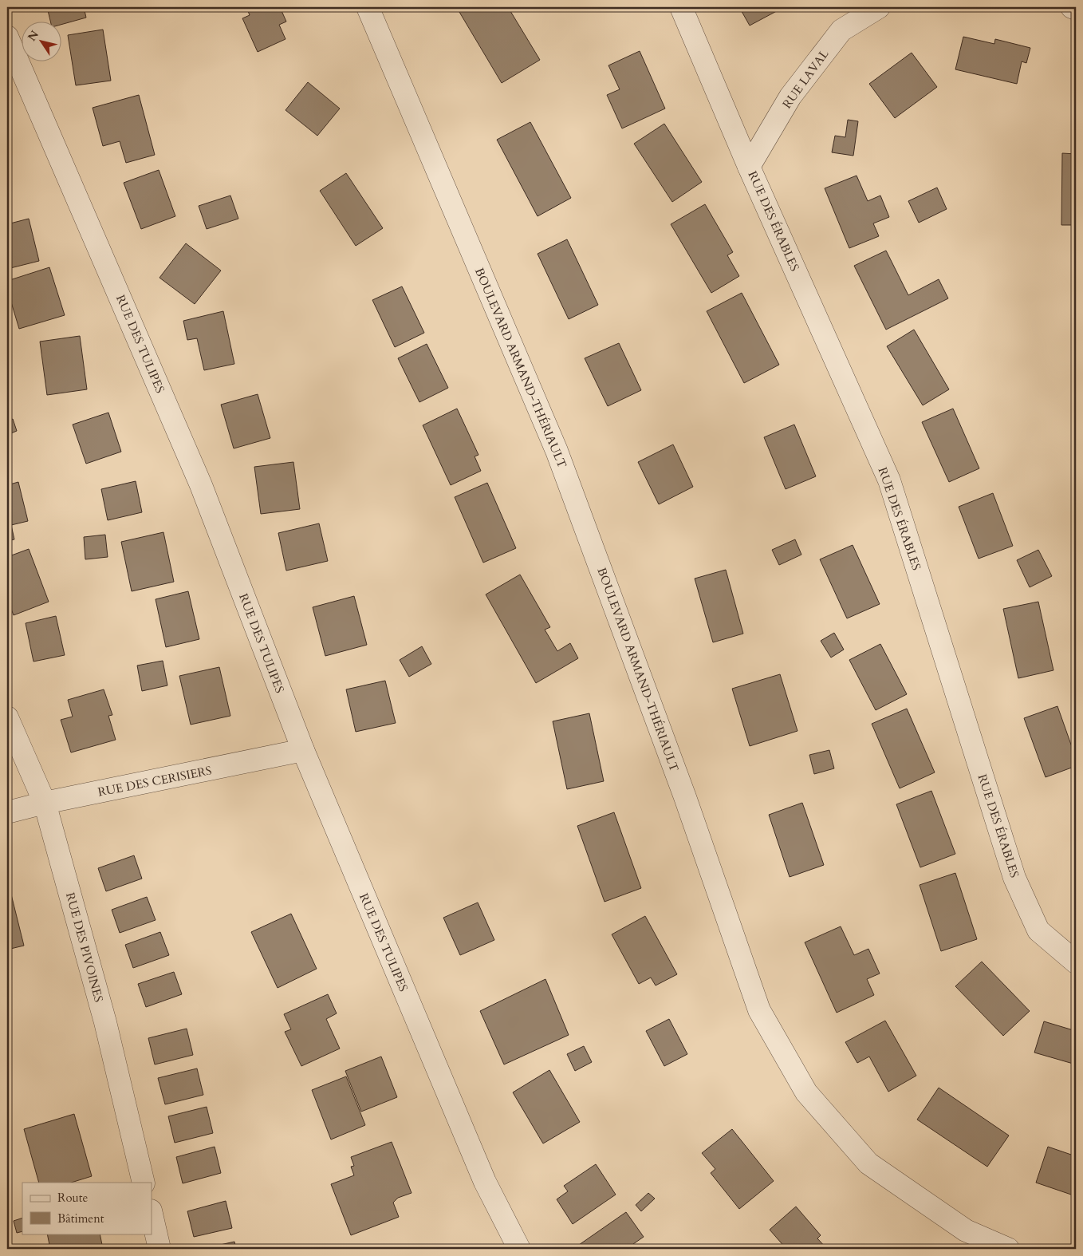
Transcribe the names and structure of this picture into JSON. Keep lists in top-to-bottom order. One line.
{"streets":{"street":["RUE LAVAL","RUE DES ÉRABLES","RUE DES TULIPES","BOULEVARD ARMAND-THÉRIAULT","RUE DES CERISIERS","RUE DES PIVOINES"]},"crossings":[["RUE LAVAL","RUE DES ÉRABLES"],["RUE DES TULIPES","RUE DES CERISIERS"],["RUE DES CERISIERS","RUE DES PIVOINES"]],"legend":["Route","Bâtiment"],"north":"top left"}
